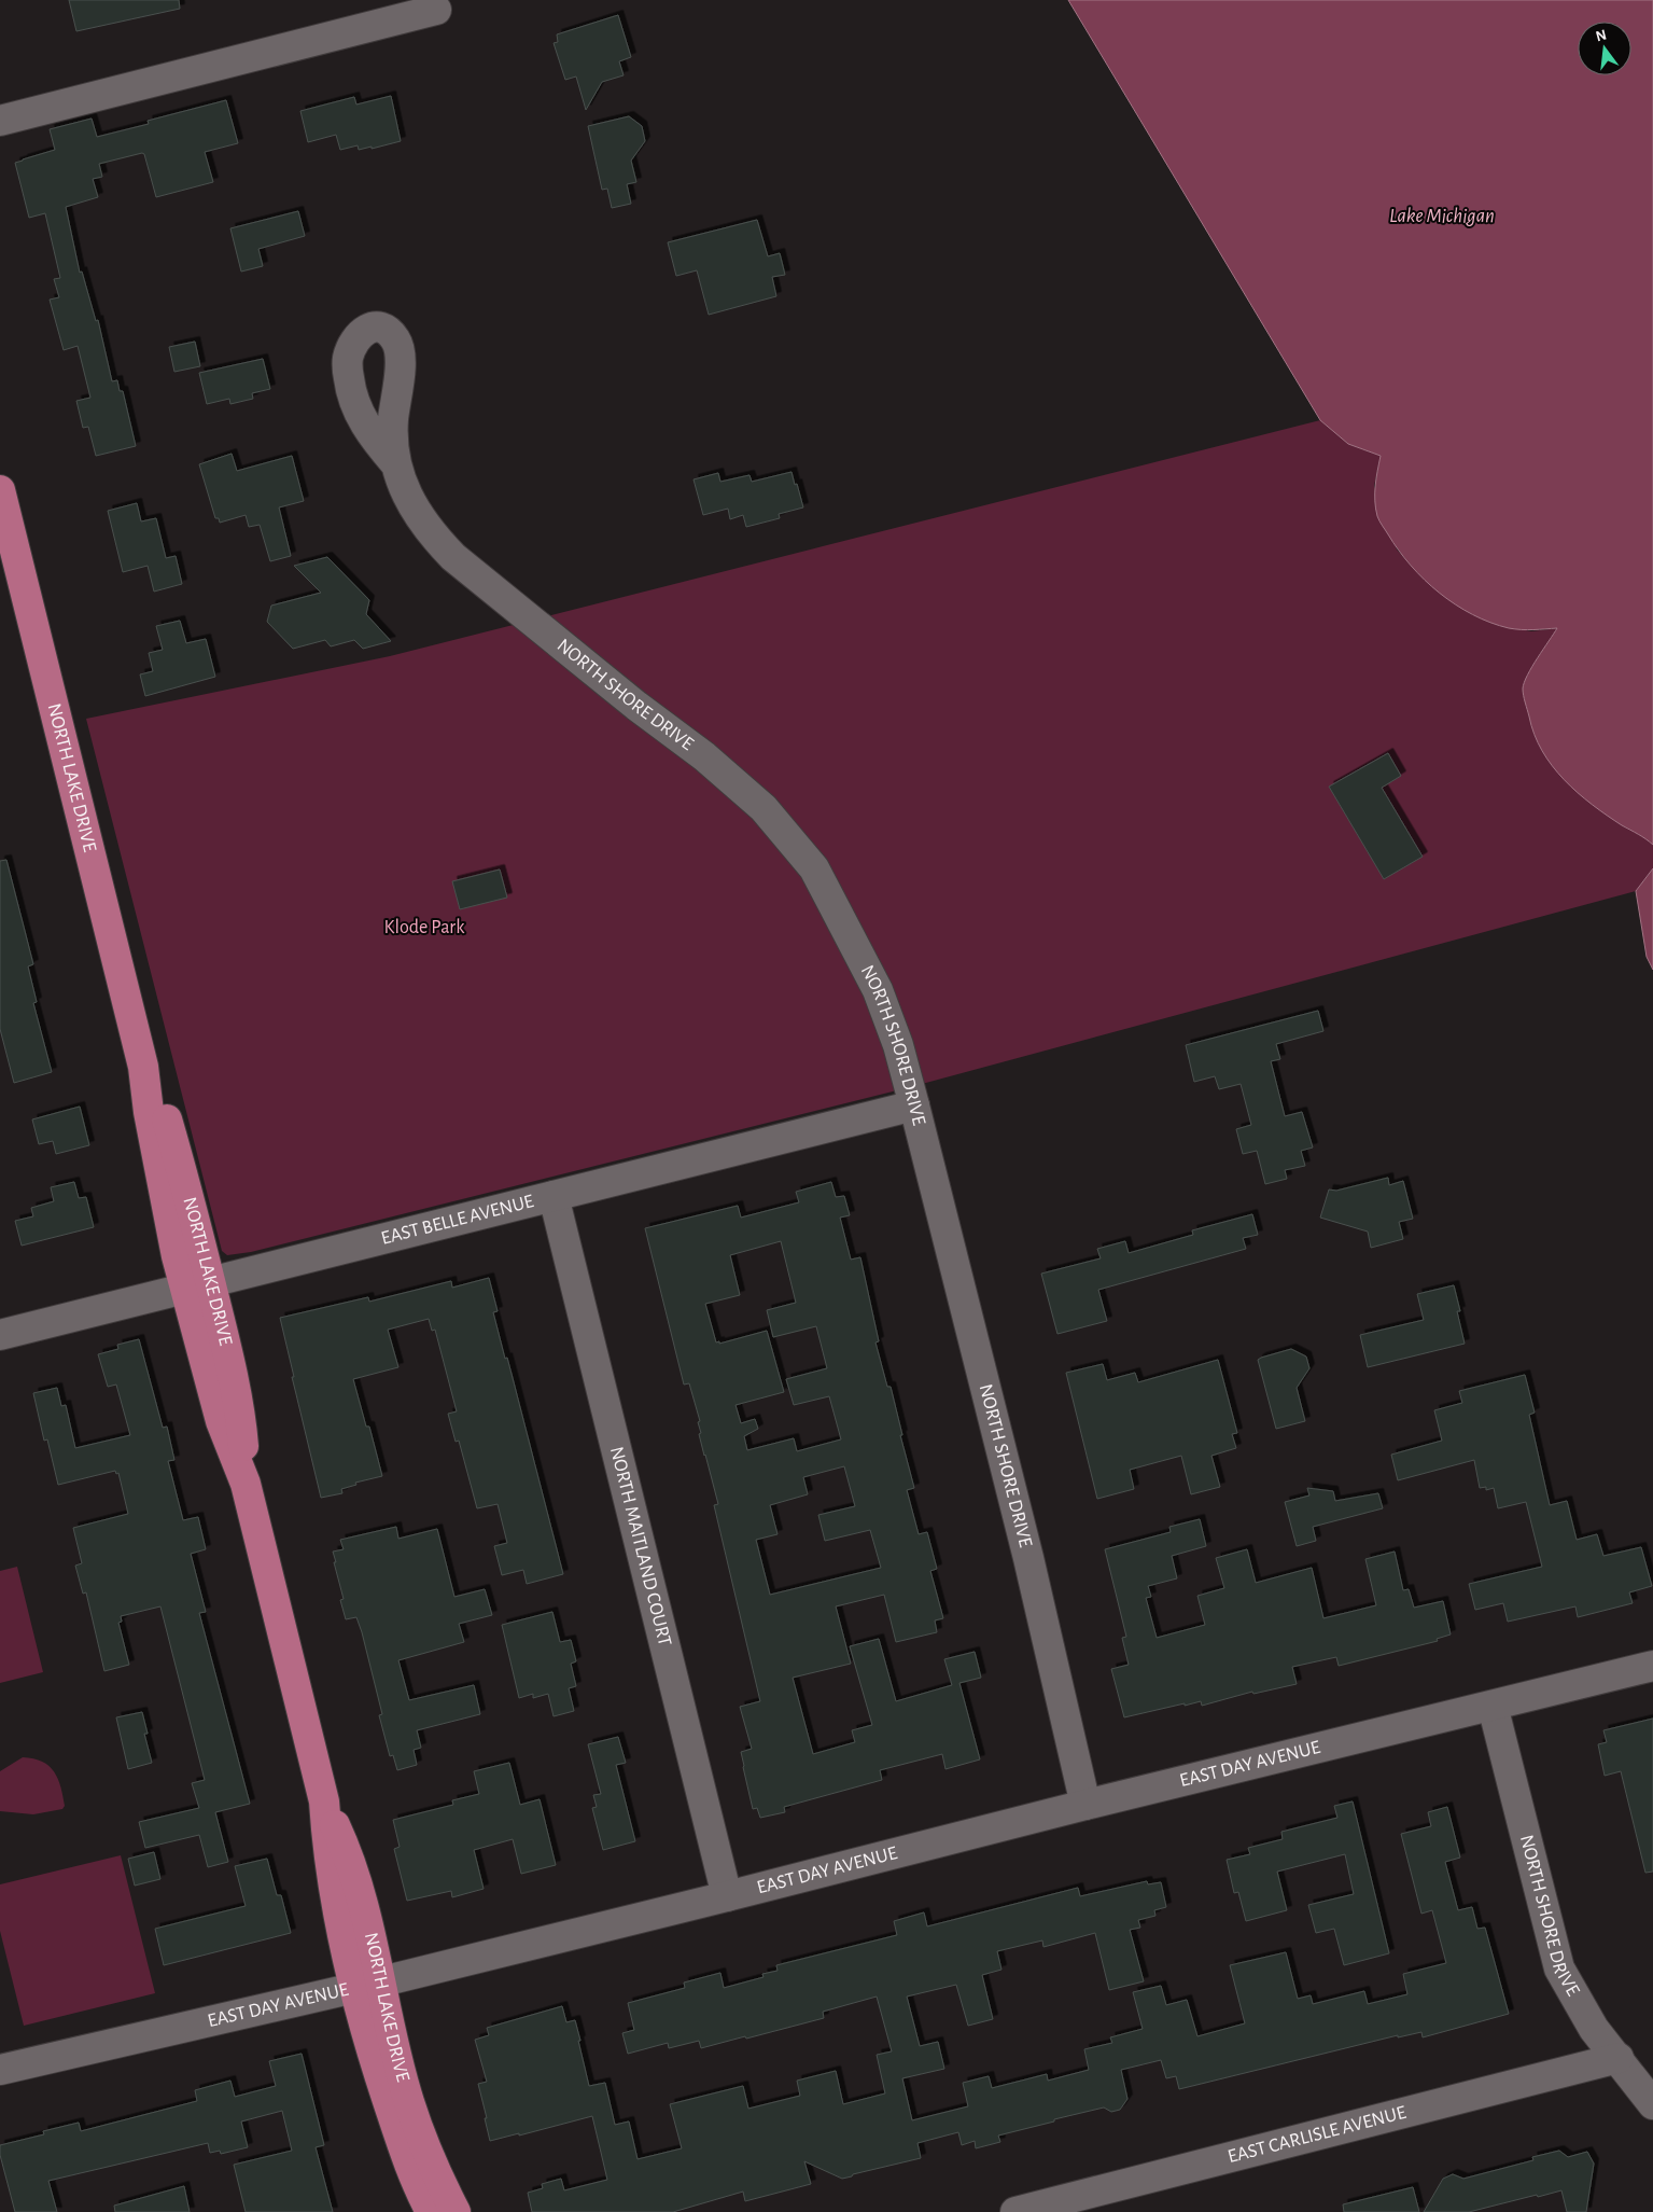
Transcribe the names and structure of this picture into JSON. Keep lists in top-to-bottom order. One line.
{"streets":{"main road":["NORTH LAKE DRIVE"],"street":["NORTH SHORE DRIVE","EAST BELLE AVENUE","NORTH MAITLAND COURT","EAST DAY AVENUE","EAST CARLISLE AVENUE"]},"crossings":[["NORTH SHORE DRIVE","EAST BELLE AVENUE"],["NORTH SHORE DRIVE","EAST DAY AVENUE"],["NORTH SHORE DRIVE","EAST CARLISLE AVENUE"],["NORTH LAKE DRIVE","EAST BELLE AVENUE"],["NORTH LAKE DRIVE","EAST DAY AVENUE"],["EAST BELLE AVENUE","NORTH MAITLAND COURT"],["NORTH MAITLAND COURT","EAST DAY AVENUE"]],"water":["Lake Michigan"],"parks":["Klode Park"],"north":"top"}
